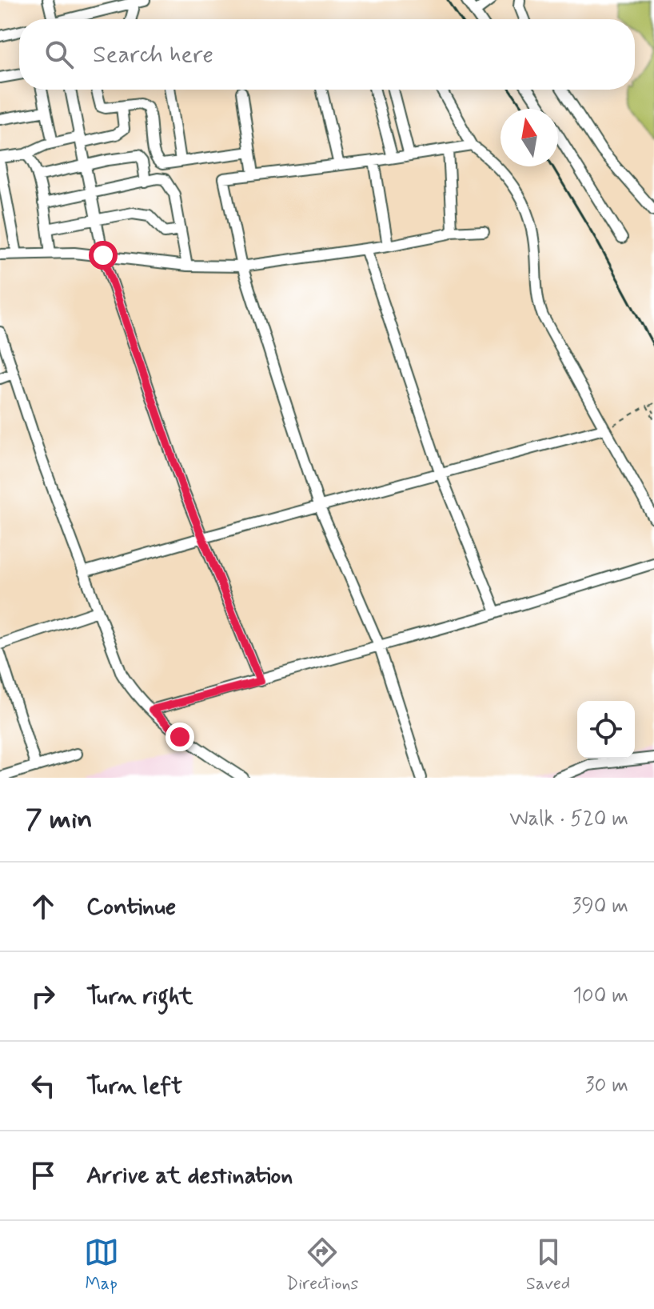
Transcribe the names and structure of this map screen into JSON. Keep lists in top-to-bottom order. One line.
{"north":"top","page":{"search":"Search here","heading":["7 min","Walk · 520 m"],"list":[["Continue","390 m"],["Turn right","100 m"],["Turn left","30 m"],"Arrive at destination"],"nav":["Map","Directions","Saved"]}}
